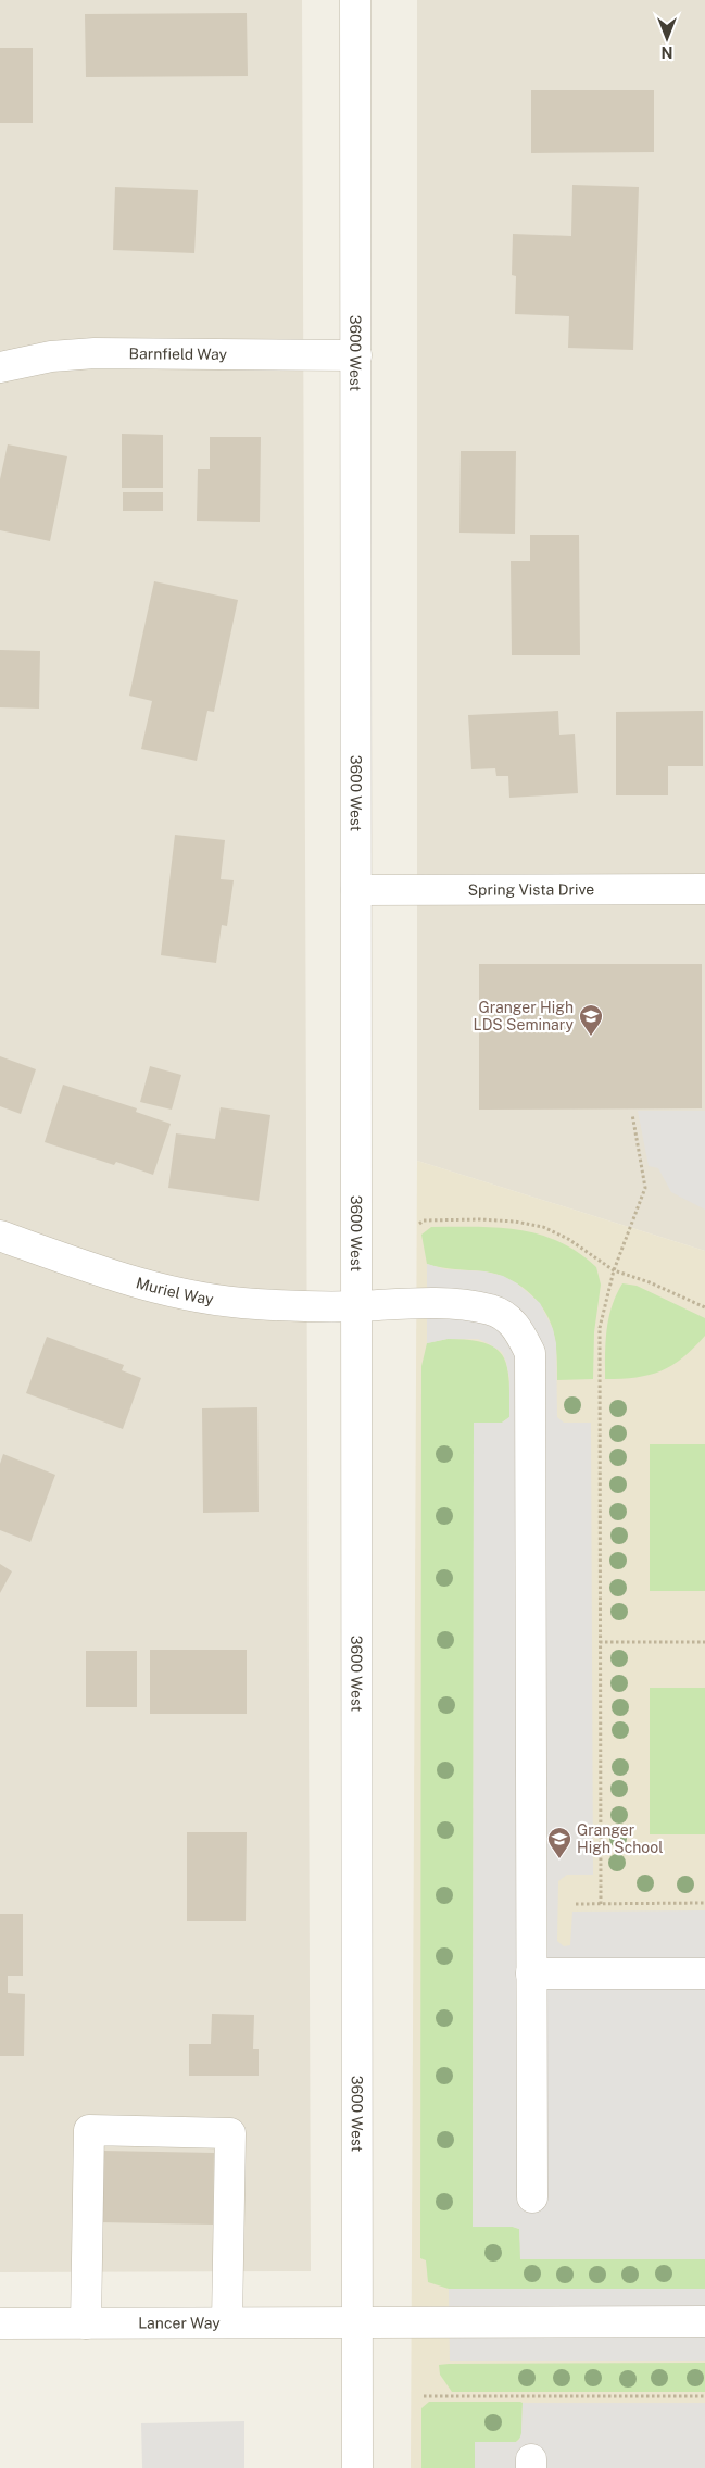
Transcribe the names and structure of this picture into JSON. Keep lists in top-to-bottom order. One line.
{"streets":{"street":["Barnfield Way","3600 West","Spring Vista Drive","Muriel Way","Lancer Way"]},"crossings":[["Barnfield Way","3600 West"],["3600 West","Spring Vista Drive"],["3600 West","Muriel Way"],["3600 West","Lancer Way"]],"places":{"school or university":["Granger High LDS Seminary","Granger High School"]},"north":"bottom"}
